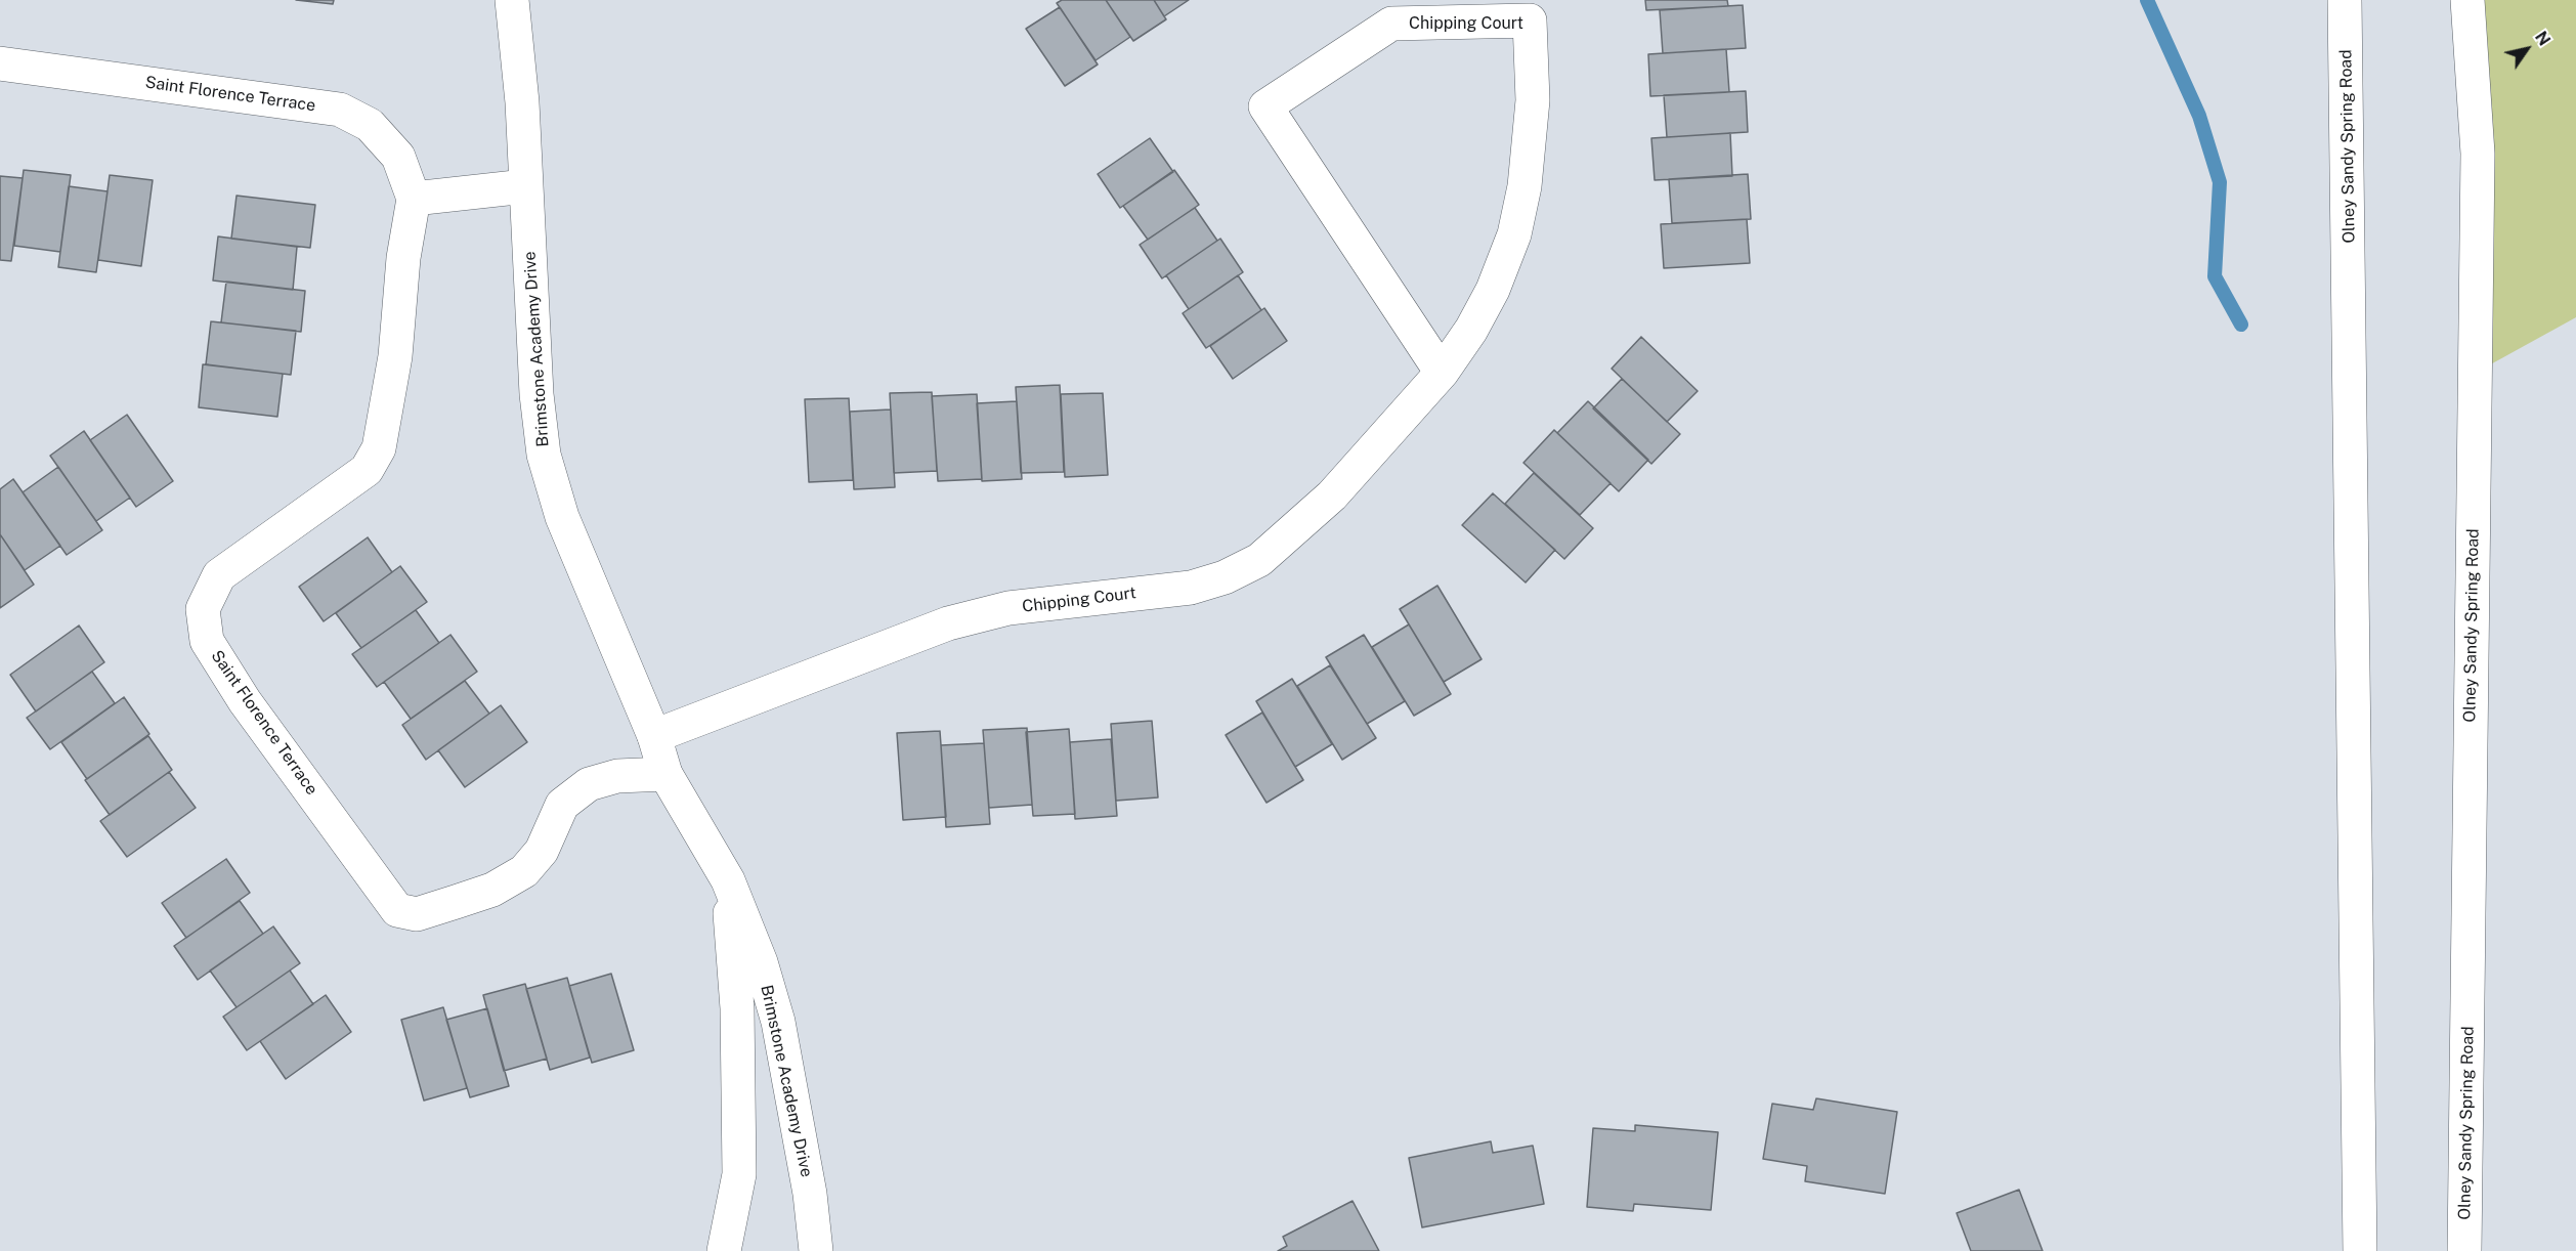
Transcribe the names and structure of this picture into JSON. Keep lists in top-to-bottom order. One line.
{"streets":{"street":["Chipping Court","Saint Florence Terrace","Olney Sandy Spring Road","Brimstone Academy Drive"]},"crossings":[["Chipping Court","Brimstone Academy Drive"],["Saint Florence Terrace","Brimstone Academy Drive"]],"north":"top right"}
